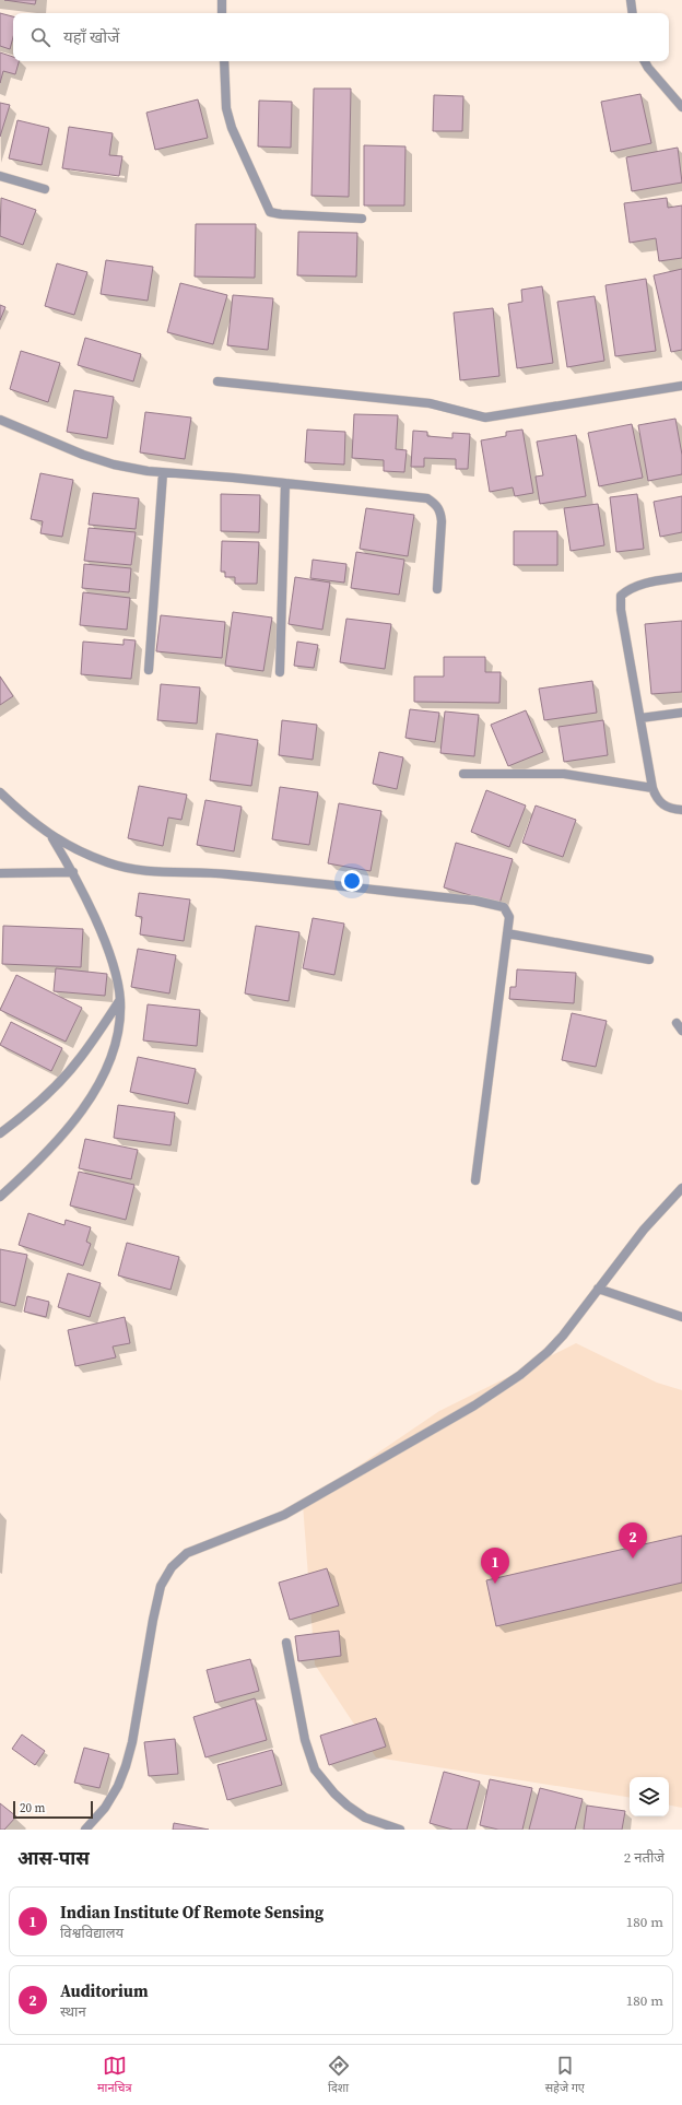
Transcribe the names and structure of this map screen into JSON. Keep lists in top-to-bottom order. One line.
{"scale_bar":"20 m","page":{"search":"यहाँ खोजें","pins":["2","1"],"scale":"20 m","heading":["आस-पास","2 नतीजे"],"list":[{"mark":"1","name":"Indian Institute Of Remote Sensing","note":"विश्वविद्यालय","value":"180 m"},{"mark":"2","name":"Auditorium","note":"स्थान","value":"180 m"}],"nav":["मानचित्र","दिशा","सहेजे गए"]}}
